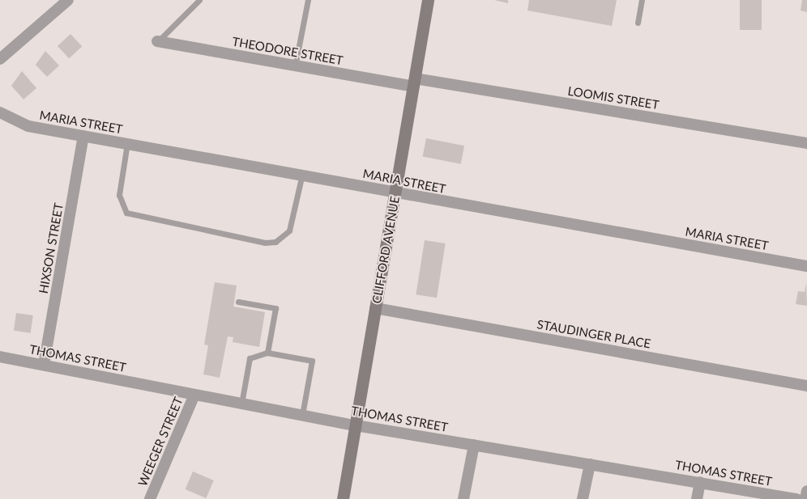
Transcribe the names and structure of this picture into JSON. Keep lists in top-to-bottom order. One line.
{"streets":{"main road":["CLIFFORD AVENUE"],"street":["THEODORE STREET","LOOMIS STREET","MARIA STREET","HIXSON STREET","STAUDINGER PLACE","THOMAS STREET","WEEGER STREET"]},"crossings":[["THEODORE STREET","LOOMIS STREET"],["THEODORE STREET","CLIFFORD AVENUE"],["LOOMIS STREET","CLIFFORD AVENUE"],["MARIA STREET","HIXSON STREET"],["MARIA STREET","CLIFFORD AVENUE"],["HIXSON STREET","THOMAS STREET"],["CLIFFORD AVENUE","STAUDINGER PLACE"],["CLIFFORD AVENUE","THOMAS STREET"],["THOMAS STREET","WEEGER STREET"]]}
